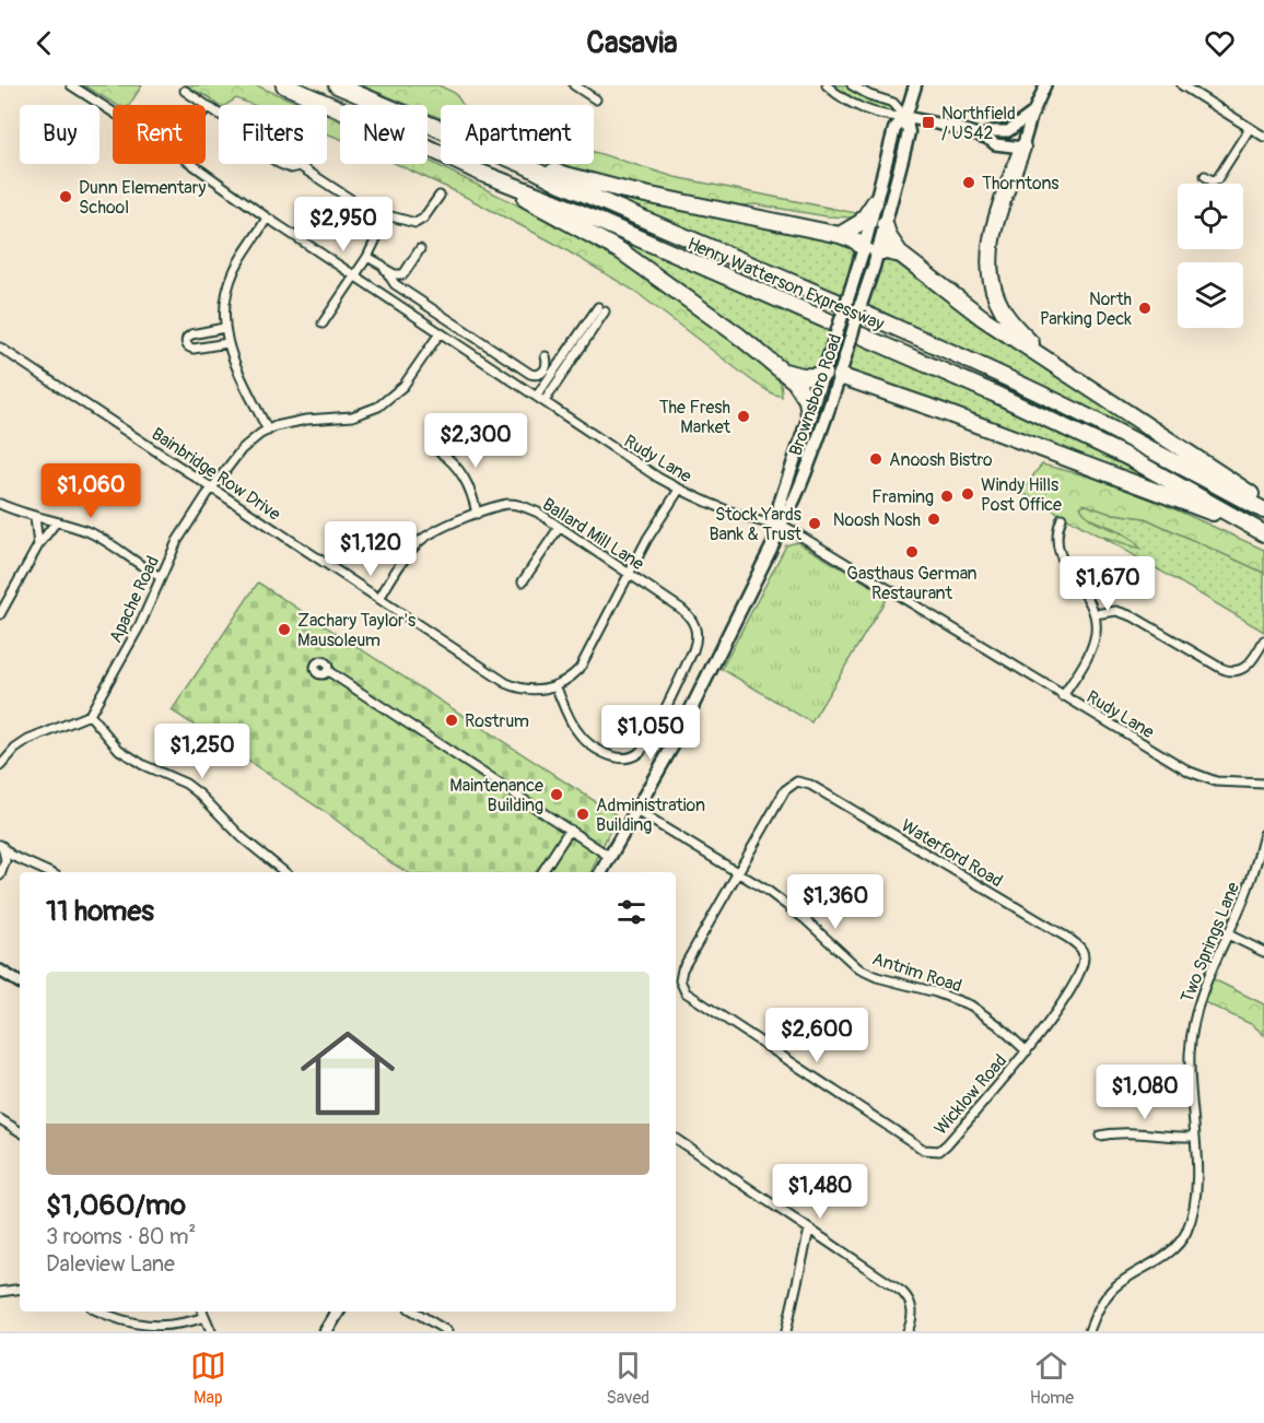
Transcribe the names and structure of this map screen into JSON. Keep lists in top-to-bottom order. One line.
{"streets":{"highway":["Henry Watterson Expressway"],"main road":["Brownsboro Road"],"street":["Rudy Lane","Bainbridge Row Drive","Ballard Mill Lane","Apache Road","Waterford Road","Two Springs Lane","Antrim Road","Wicklow Road"]},"crossings":[["Brownsboro Road","Rudy Lane"],["Brownsboro Road","Antrim Road"],["Rudy Lane","Apache Road"],["Bainbridge Row Drive","Ballard Mill Lane"],["Bainbridge Row Drive","Apache Road"],["Waterford Road","Antrim Road"],["Waterford Road","Wicklow Road"],["Antrim Road","Wicklow Road"]],"places":{"transit":["Northfield / US42"],"other":["Thorntons","Dunn Elementary School","North Parking Deck","The Fresh Market","Anoosh Bistro","Windy Hills Post Office","Framing","Noosh Nosh","Stock Yards Bank & Trust","Gasthaus German Restaurant","Zachary Taylor's Mausoleum","Rostrum","Maintenance Building","Administration Building"]},"page":{"header":"Casavia","chip":["Buy","Rent","Filters","New","Apartment"],"price":["$2,950","$2,300","$1,060","$1,120","$1,670","$1,050","$1,250","$1,360","$2,600","$1,080","$1,480"],"heading":"11 homes","list":[{"name":"$1,060/mo","note":"3 rooms · 80 m² · Daleview Lane"}],"tabs":["Map","Saved","Home"]}}
